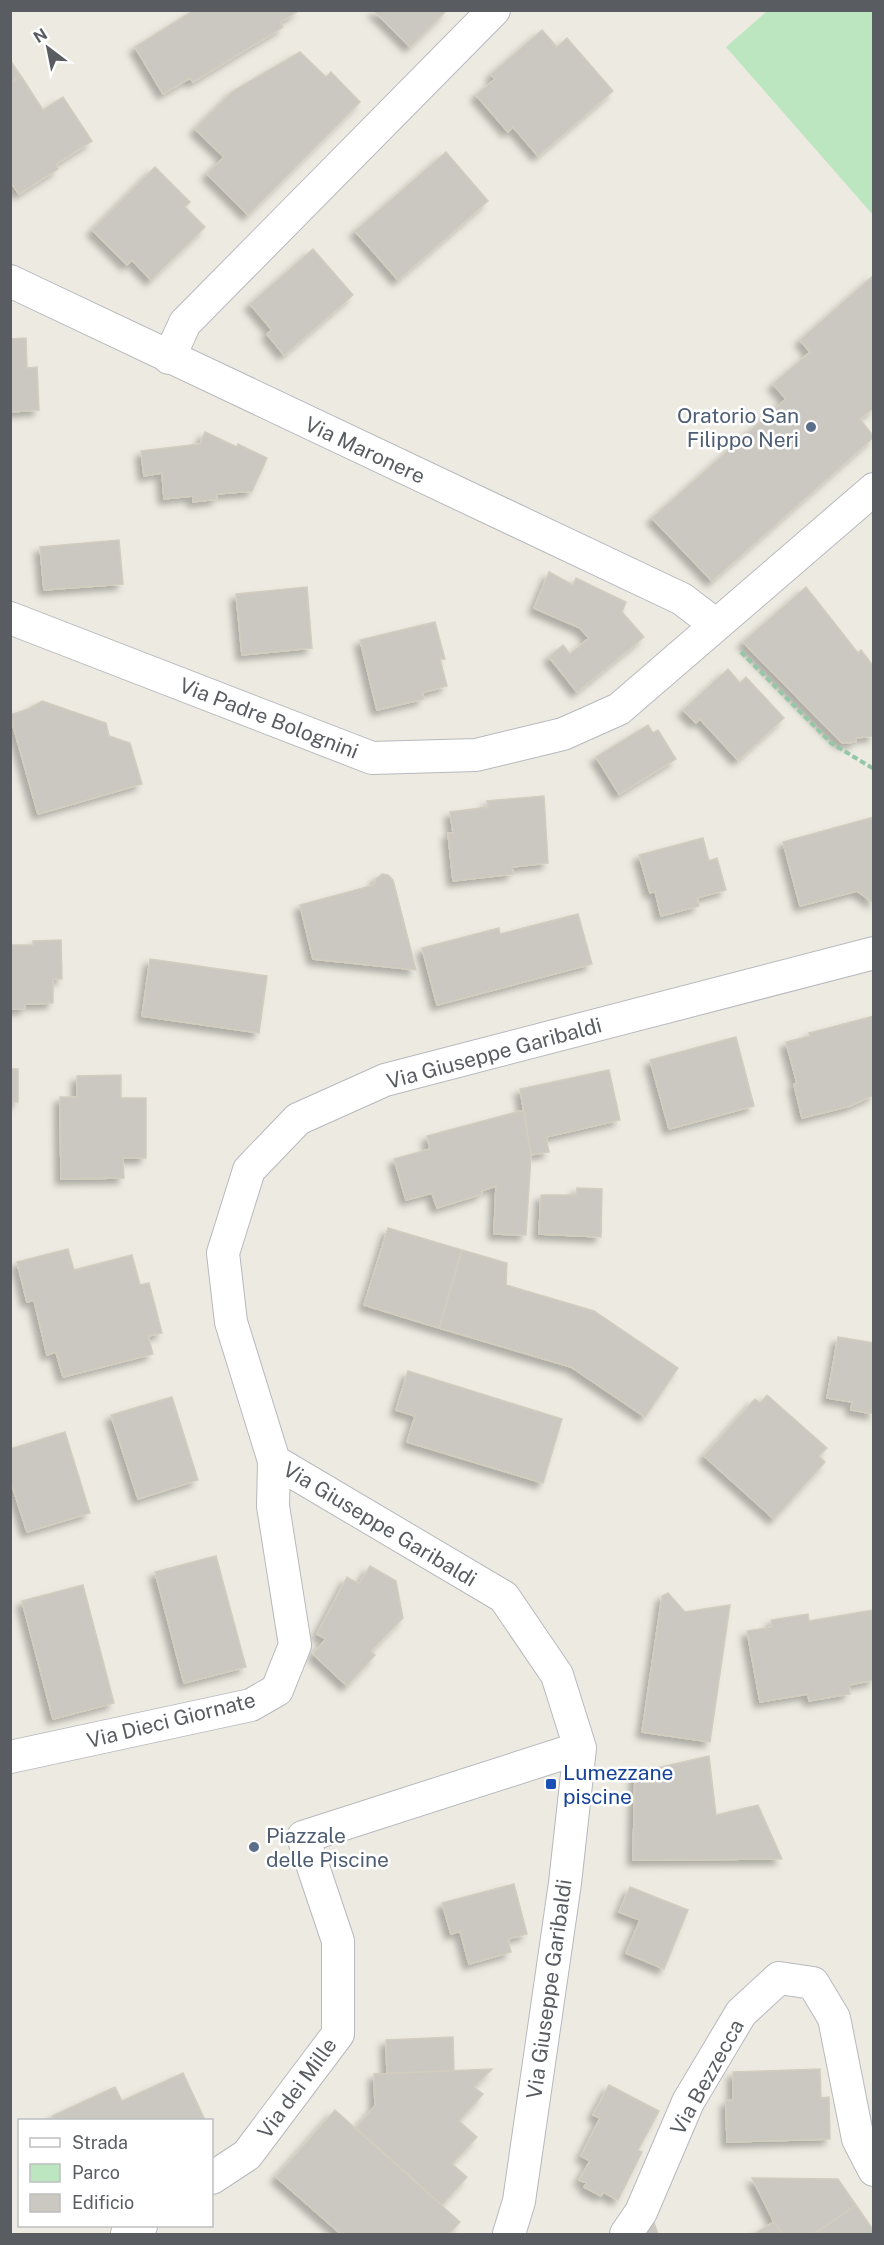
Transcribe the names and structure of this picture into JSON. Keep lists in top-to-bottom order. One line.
{"streets":{"street":["Via Maronere","Via Padre Bolognini","Via Giuseppe Garibaldi","Via Dieci Giornate","Via Bezzecca","Via dei Mille"]},"crossings":[["Via Maronere","Via Padre Bolognini"],["Via Giuseppe Garibaldi","Via Dieci Giornate"],["Via Giuseppe Garibaldi","Via dei Mille"]],"places":{"other":["Oratorio San Filippo Neri","Piazzale delle Piscine"],"transit":["Lumezzane piscine"]},"legend":["Strada","Parco","Edificio"],"north":"top left"}
